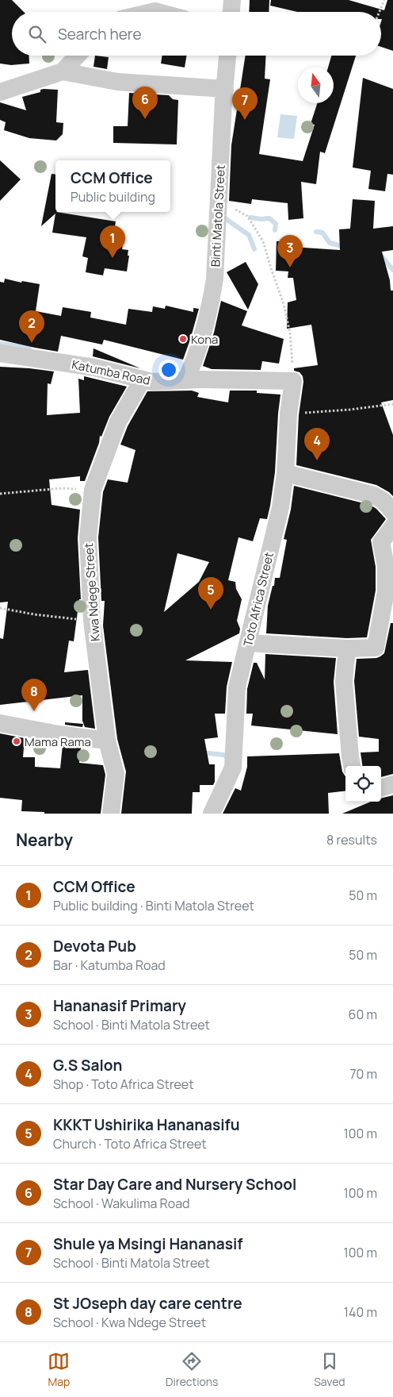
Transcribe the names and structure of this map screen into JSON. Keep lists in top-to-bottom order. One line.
{"streets":{"street":["Binti Matola Street","Katumba Road","Kwa Ndege Street","Toto Africa Street"]},"crossings":[["Binti Matola Street","Katumba Road"],["Katumba Road","Kwa Ndege Street"],["Katumba Road","Toto Africa Street"]],"places":["Kona","Mama Rama"],"north":"top","page":{"search":"Search here","pins":["6","7","1","3","2","4","5","8"],"popup":["CCM Office","Public building"],"heading":["Nearby","8 results"],"list":[{"mark":"1","name":"CCM Office","note":"Public building · Binti Matola Street","value":"50 m"},{"mark":"2","name":"Devota Pub","note":"Bar · Katumba Road","value":"50 m"},{"mark":"3","name":"Hananasif Primary","note":"School · Binti Matola Street","value":"60 m"},{"mark":"4","name":"G.S Salon","note":"Shop · Toto Africa Street","value":"70 m"},{"mark":"5","name":"KKKT Ushirika Hananasifu","note":"Church · Toto Africa Street","value":"100 m"},{"mark":"6","name":"Star Day Care and Nursery School","note":"School · Wakulima Road","value":"100 m"},{"mark":"7","name":"Shule ya Msingi Hananasif","note":"School · Binti Matola Street","value":"100 m"},{"mark":"8","name":"St JOseph day care centre","note":"School · Kwa Ndege Street","value":"140 m"}],"nav":["Map","Directions","Saved"]}}
